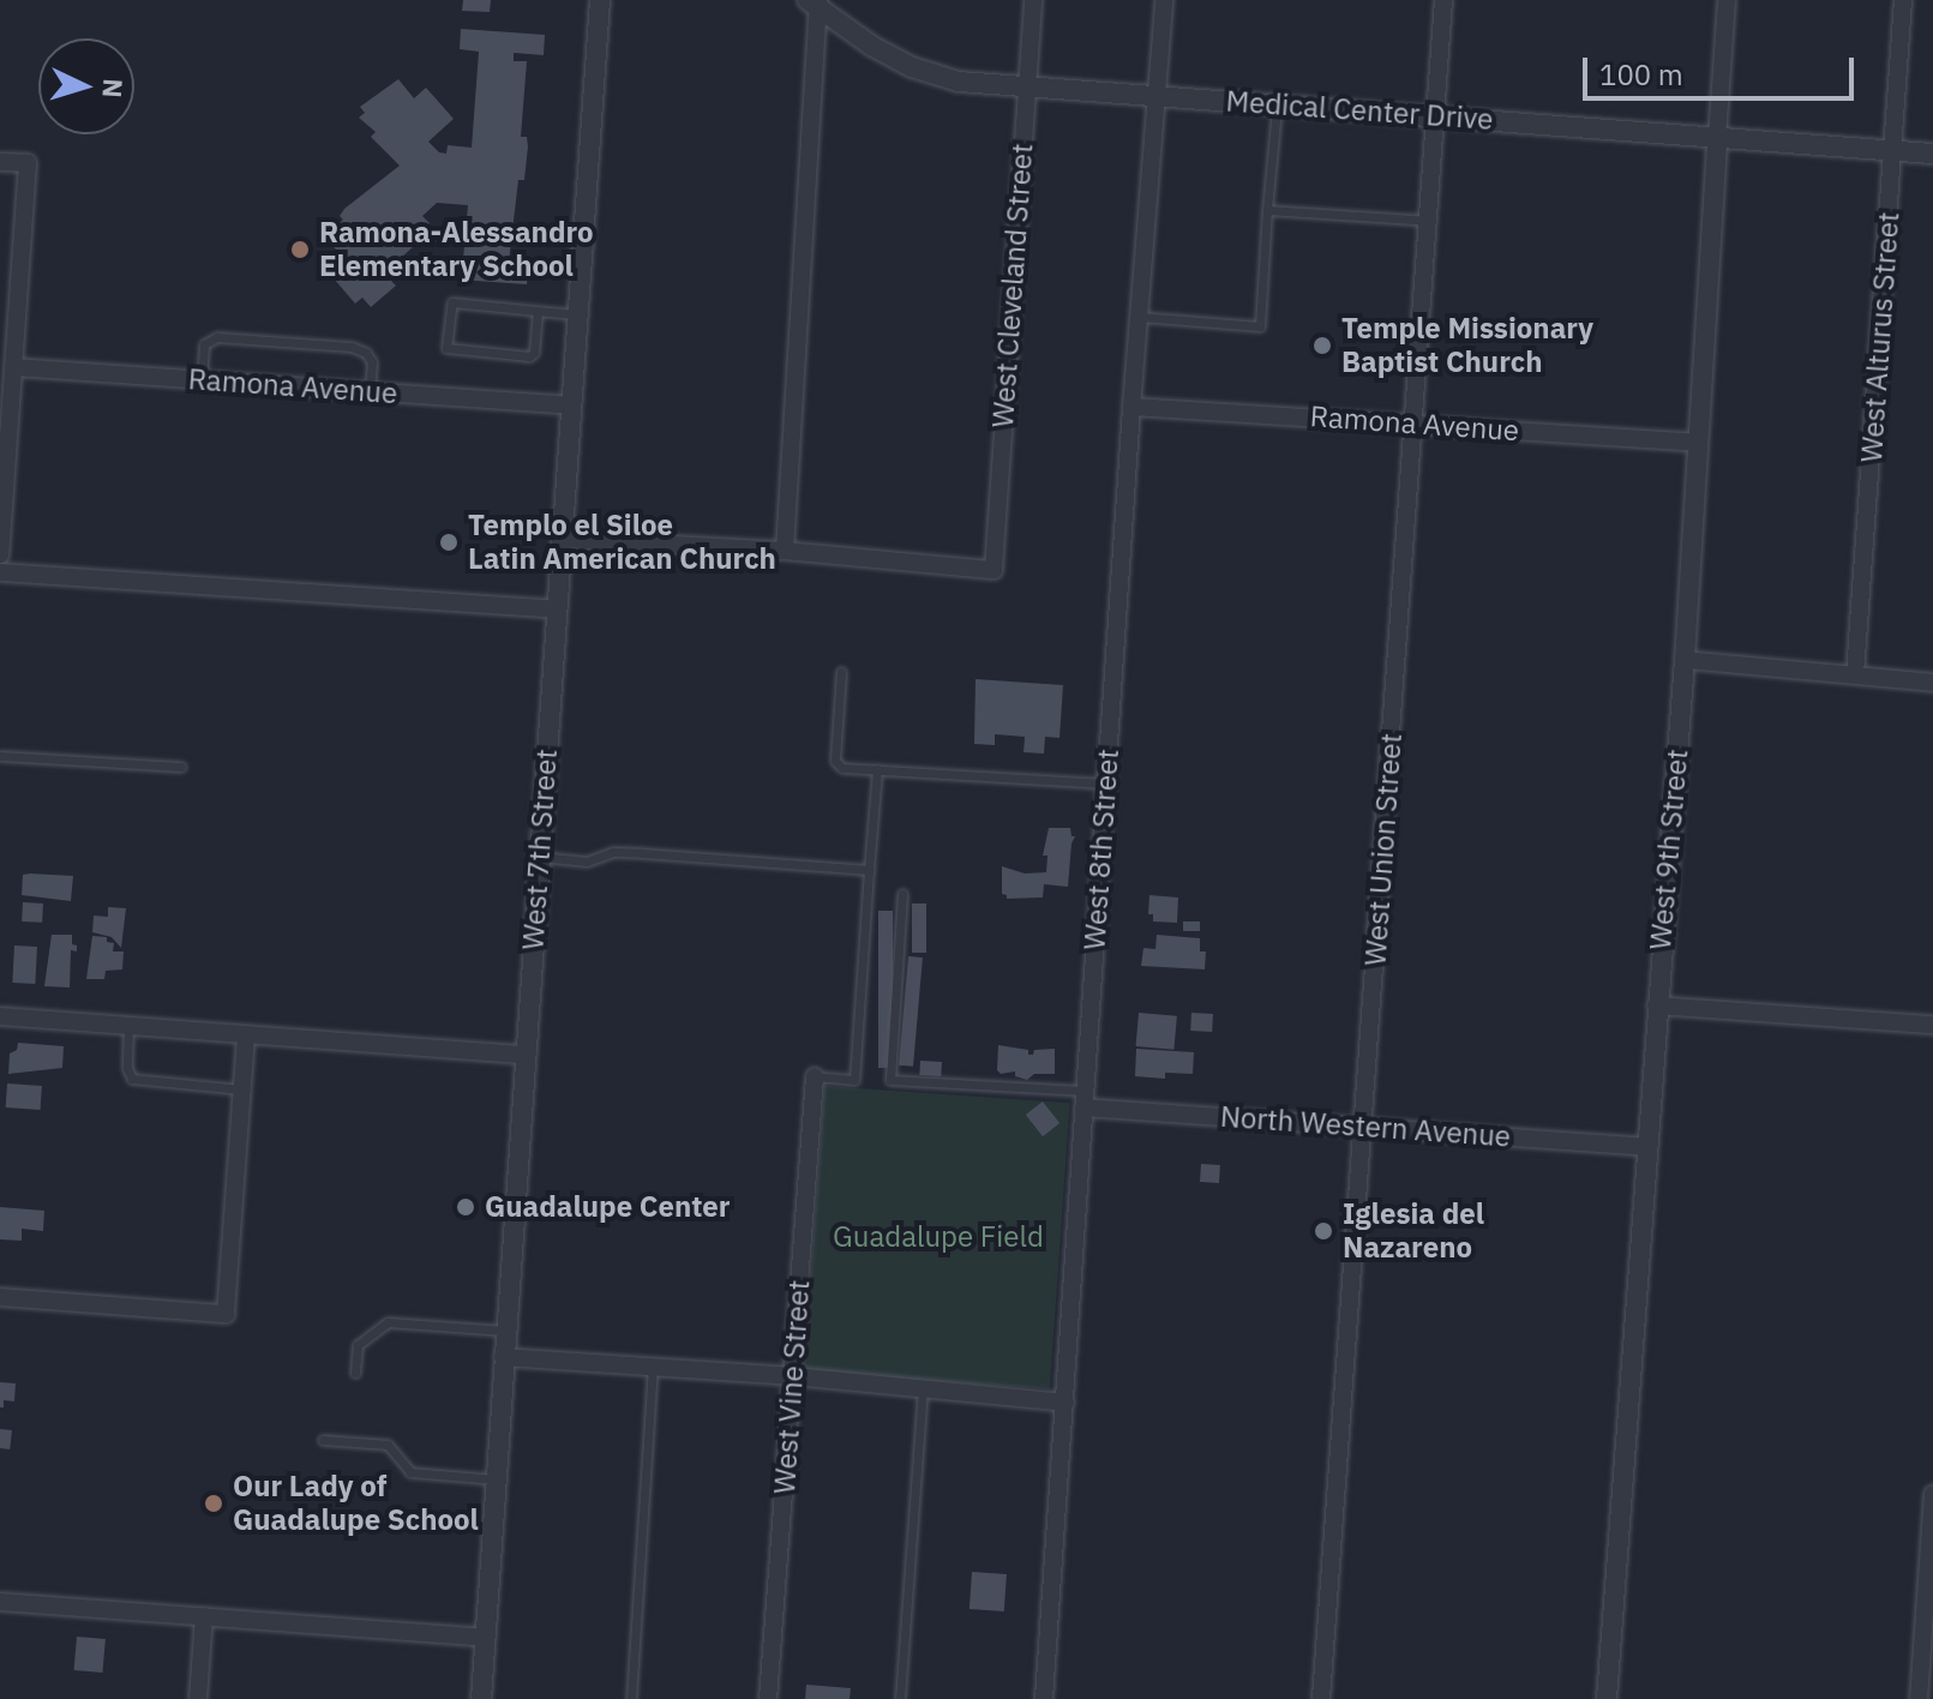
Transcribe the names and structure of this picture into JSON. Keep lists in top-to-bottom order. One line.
{"streets":{"street":["Medical Center Drive","West Cleveland Street","West Alturus Street","Ramona Avenue","West 7th Street","West 8th Street","West Union Street","West 9th Street","North Western Avenue","West Vine Street"]},"crossings":[["Medical Center Drive","West Cleveland Street"],["Medical Center Drive","West Alturus Street"],["Medical Center Drive","West 8th Street"],["Medical Center Drive","West Union Street"],["Medical Center Drive","West 9th Street"],["Ramona Avenue","West 7th Street"],["Ramona Avenue","West 8th Street"],["Ramona Avenue","West Union Street"],["Ramona Avenue","West 9th Street"],["West 8th Street","North Western Avenue"],["West Union Street","North Western Avenue"],["West 9th Street","North Western Avenue"]],"parks":["Guadalupe Field"],"places":["Ramona-Alessandro Elementary School","Temple Missionary Baptist Church","Templo el Siloe Latin American Church","Guadalupe Center","Iglesia del Nazareno","Our Lady of Guadalupe School"],"scale_bar":"100 m","north":"right"}
